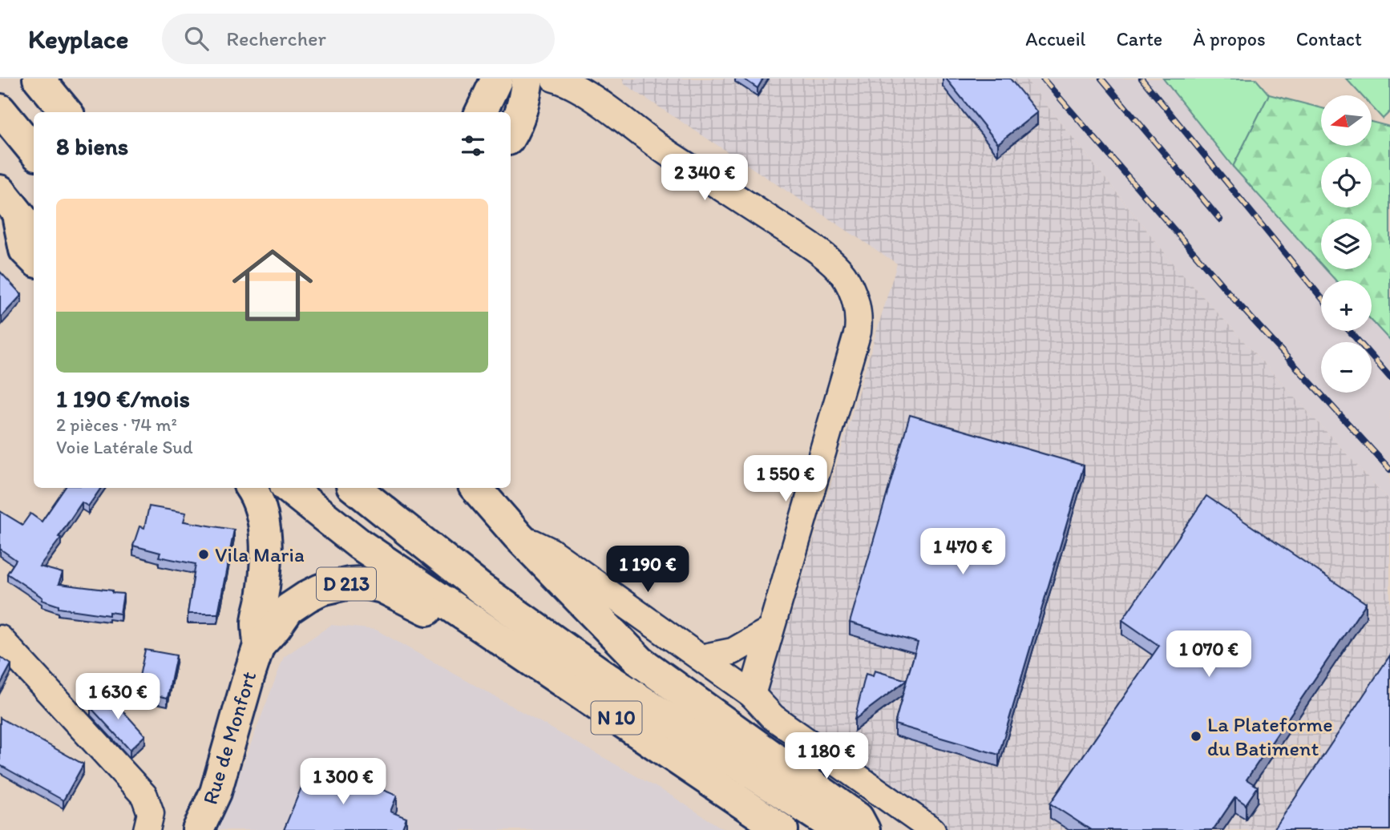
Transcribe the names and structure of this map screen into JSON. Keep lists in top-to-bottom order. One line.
{"streets":{"main road":["D 213","N 10","Rue de Monfort"]},"crossings":[["D 213","N 10"],["D 213","Rue de Monfort"]],"places":["Vila Maria","La Plateforme du Batiment"],"north":"left","page":{"header":"Keyplace","search":"Rechercher","nav":["Accueil","Carte","À propos","Contact"],"map_buttons":["+","−"],"heading":"8 biens","price":["2 340 €","1 550 €","1 470 €","1 190 €","1 070 €","1 630 €","1 180 €","1 300 €"],"list":[{"name":"1 190 €/mois","note":"2 pièces · 74 m² · Voie Latérale Sud"}]}}
